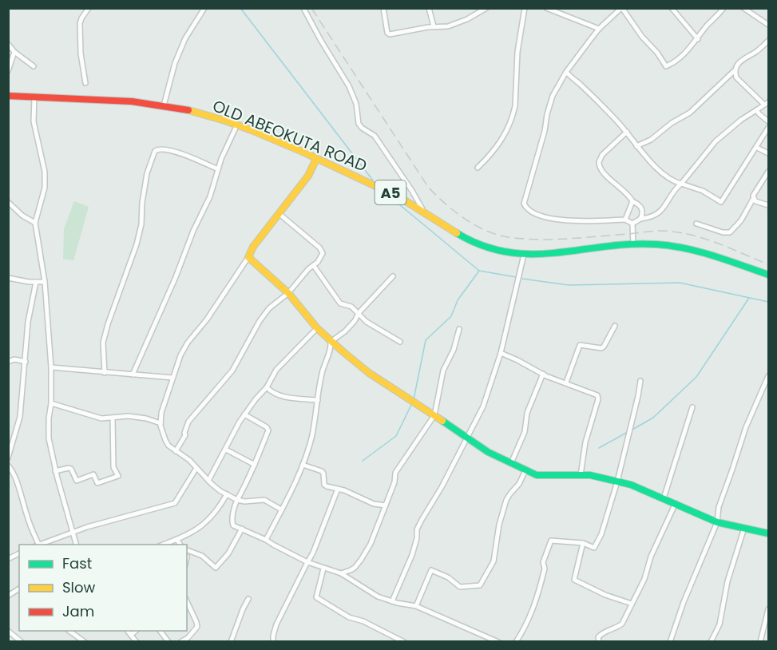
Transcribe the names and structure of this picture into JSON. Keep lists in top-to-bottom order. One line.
{"streets":{"main road":["OLD ABEOKUTA ROAD","A5"]},"legend":["Fast","Slow","Jam"]}
